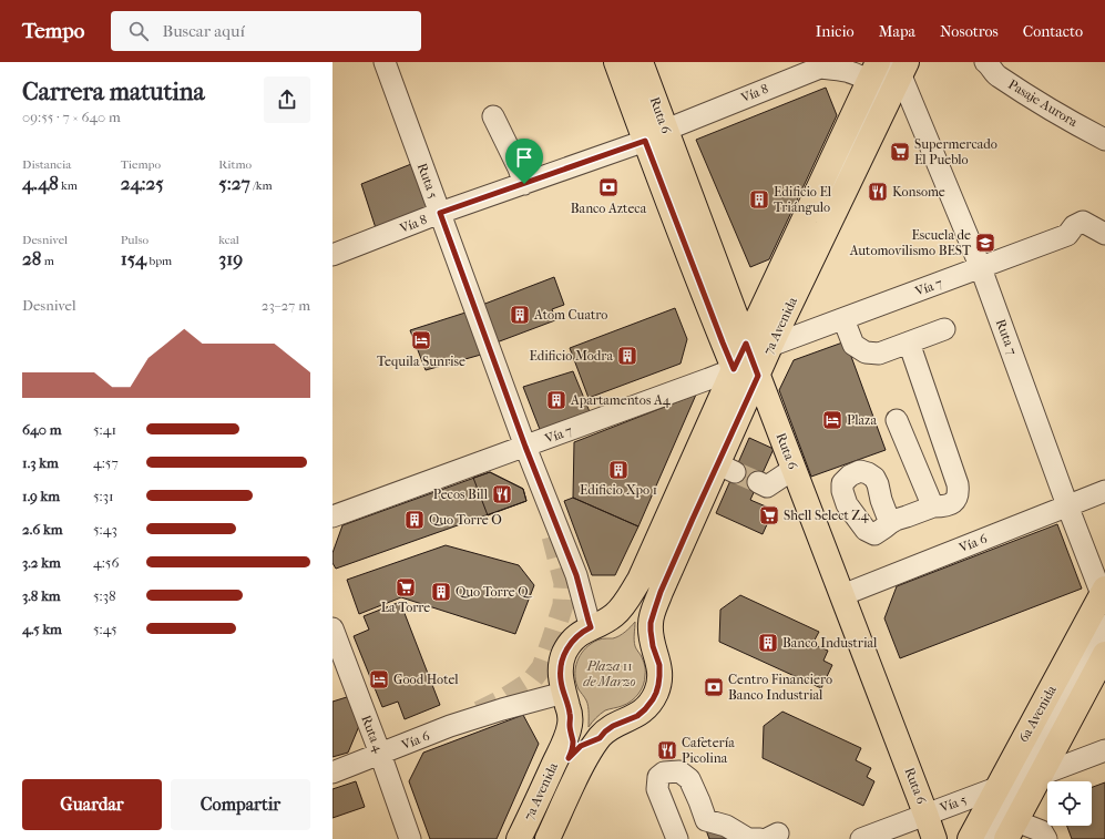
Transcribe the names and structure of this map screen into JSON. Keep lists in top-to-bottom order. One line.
{"streets":{"main road":["Ruta 6","7a Avenida","6a Avenida"],"street":["Vía 8","Pasaje Aurora","Ruta 5","Vía 7","Ruta 7","Vía 6","Ruta 4","Vía 5"]},"crossings":[["Vía 8","Ruta 6"],["Vía 8","Ruta 5"],["Vía 8","7a Avenida"],["Ruta 6","Vía 7"],["Ruta 6","7a Avenida"],["Ruta 6","Vía 6"],["Ruta 6","Vía 5"],["Ruta 5","Vía 7"],["Ruta 5","7a Avenida"],["Vía 7","7a Avenida"],["Vía 7","Ruta 7"],["7a Avenida","Ruta 7"],["7a Avenida","Vía 6"],["Ruta 7","Vía 6"],["Ruta 7","6a Avenida"],["Vía 6","Ruta 4"],["6a Avenida","Vía 5"]],"parks":["Plaza 11 de Marzo"],"places":{"supermarket":["Supermercado El Pueblo","Shell Select Z4","La Torre"],"bank":["Banco Azteca","Centro Financiero Banco Industrial"],"restaurant":["Konsome","Pecos Bill","Cafetería Picolina"],"building":["Edificio El Triángulo","Atom Cuatro","Edificio Modra","Apartamentos A4","Edificio Xpo 1","Quo Torre O","Quo Torre Q","Banco Industrial"],"school or university":["Escuela de Automovilismo BEST"],"hotel":["Tequila Sunrise","Plaza","Good Hotel"]},"page":{"header":"Tempo","search":"Buscar aquí","nav":["Inicio","Mapa","Nosotros","Contacto"],"heading":["Carrera matutina","09:55 · 7 × 640 m"],"stats":[["Distancia","4.48 km"],["Tiempo","24:25"],["Ritmo","5:27 /km"],["Desnivel","28 m"],["Pulso","154 bpm"],["kcal","319"]],"chart":["Desnivel","23–27 m"],"list":[{"name":"640 m","note":"5:41"},{"name":"1.3 km","note":"4:57"},{"name":"1.9 km","note":"5:31"},{"name":"2.6 km","note":"5:43"},{"name":"3.2 km","note":"4:56"},{"name":"3.8 km","note":"5:38"},{"name":"4.5 km","note":"5:45"}],"buttons":["Guardar","Compartir"]}}
